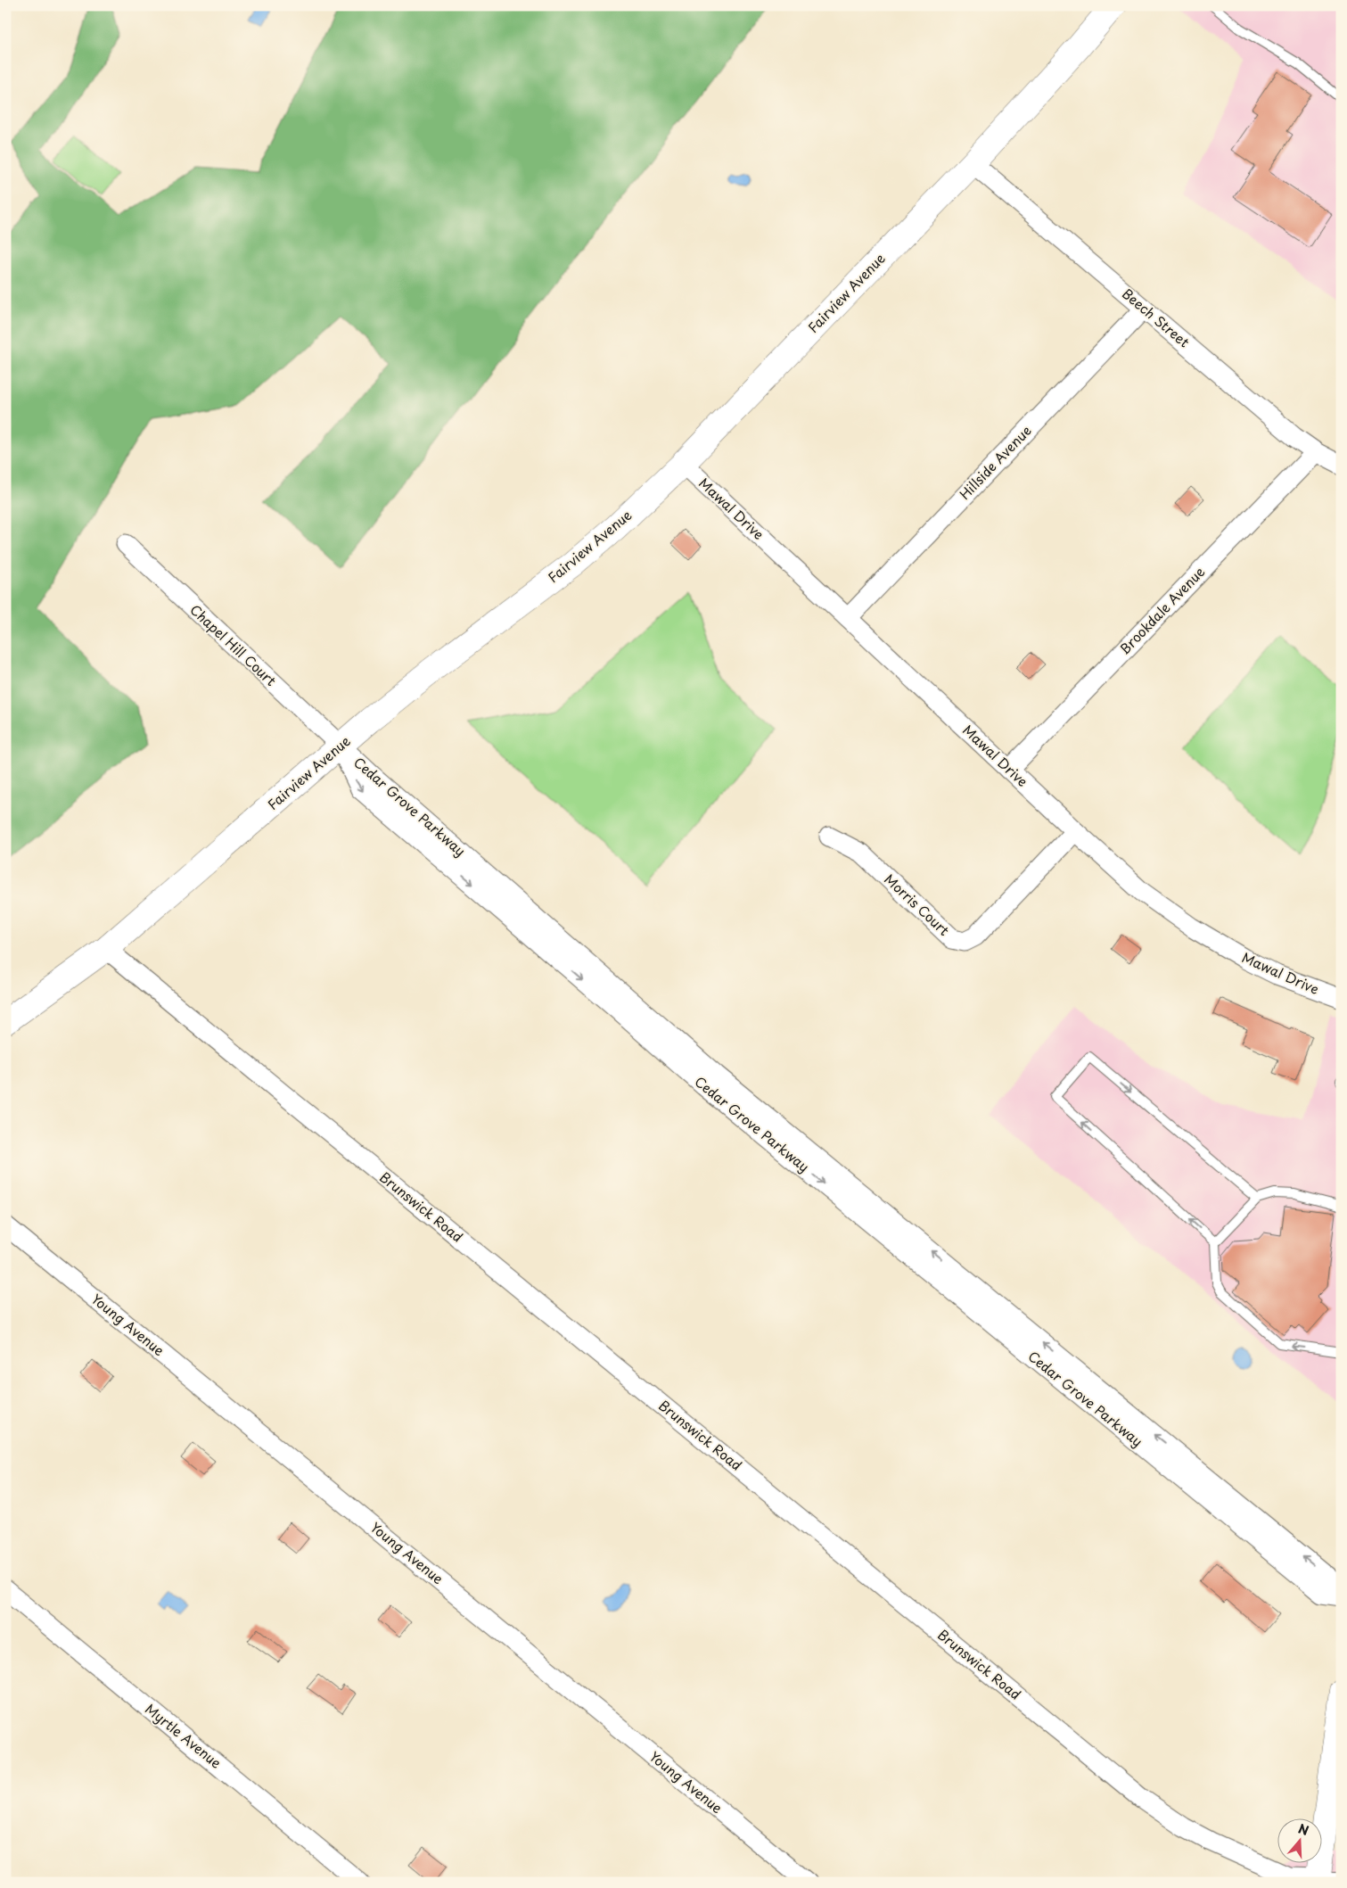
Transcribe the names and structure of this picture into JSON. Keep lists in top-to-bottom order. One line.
{"streets":{"main road":["Fairview Avenue"],"street":["Beech Street","Hillside Avenue","Mawal Drive","Brookdale Avenue","Chapel Hill Court","Cedar Grove Parkway","Morris Court","Brunswick Road","Young Avenue","Myrtle Avenue"]},"crossings":[["Fairview Avenue","Beech Street"],["Fairview Avenue","Mawal Drive"],["Fairview Avenue","Chapel Hill Court"],["Fairview Avenue","Cedar Grove Parkway"],["Fairview Avenue","Brunswick Road"],["Beech Street","Hillside Avenue"],["Beech Street","Brookdale Avenue"],["Hillside Avenue","Mawal Drive"],["Mawal Drive","Brookdale Avenue"],["Mawal Drive","Morris Court"],["Chapel Hill Court","Cedar Grove Parkway"]],"north":"top"}
